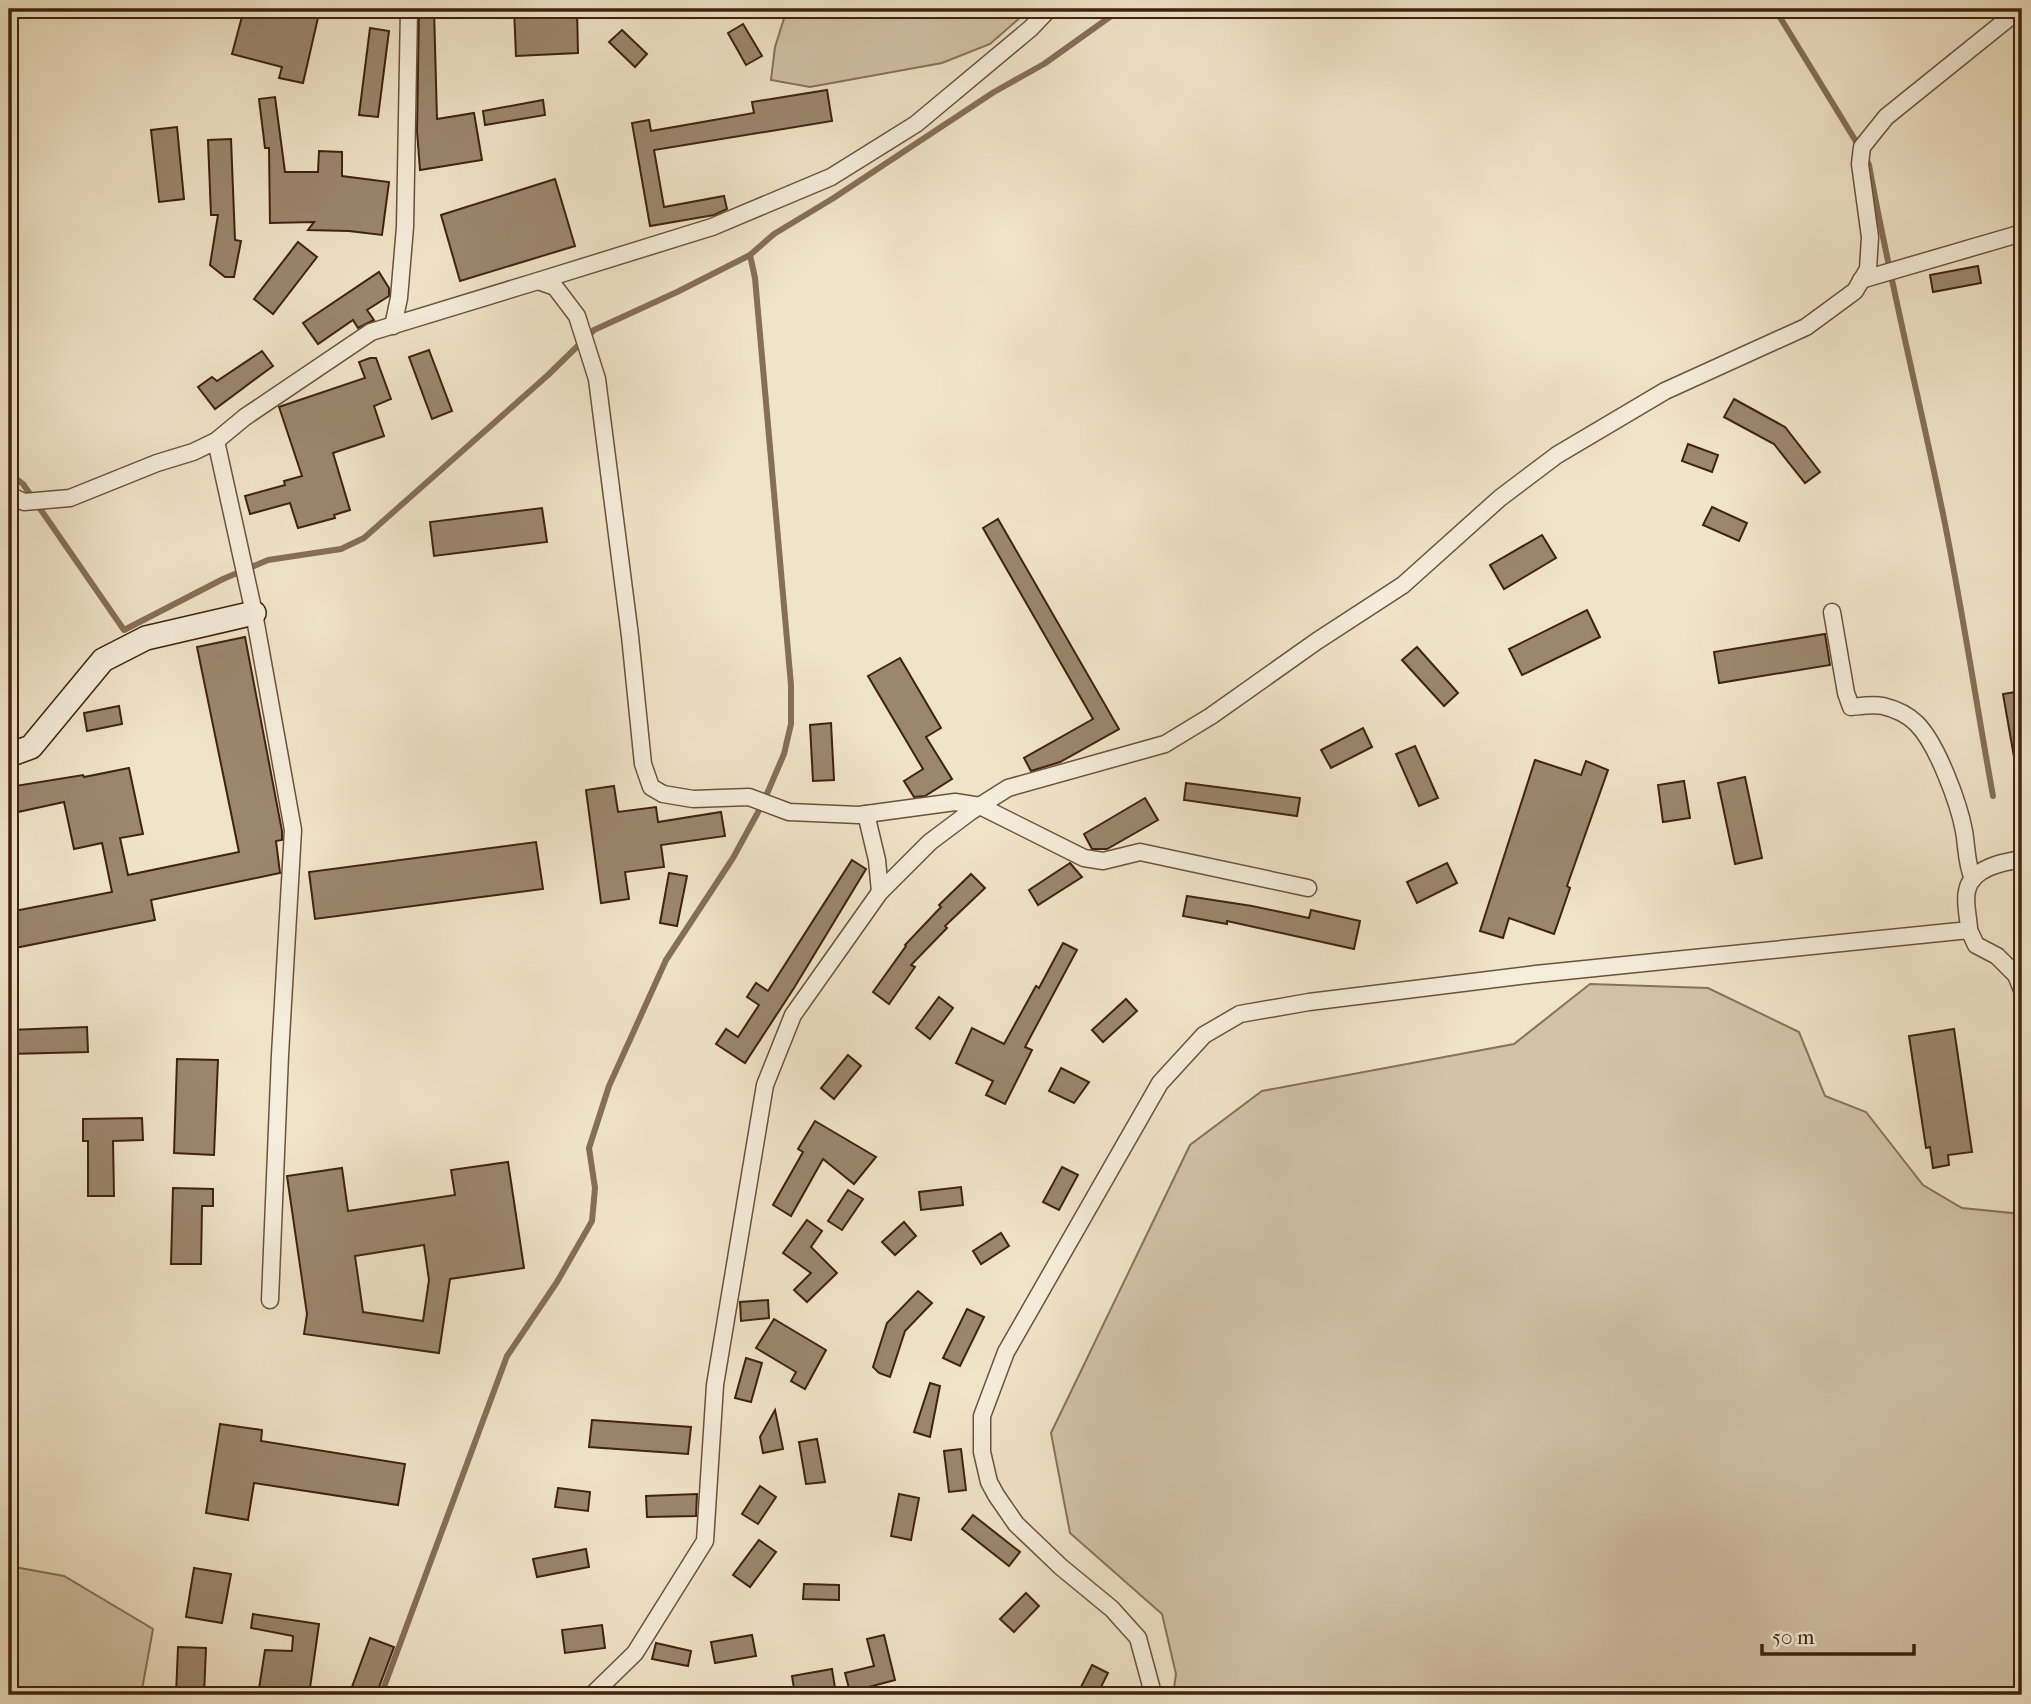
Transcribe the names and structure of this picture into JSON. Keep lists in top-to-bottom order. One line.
{"scale_bar":"50 m"}
